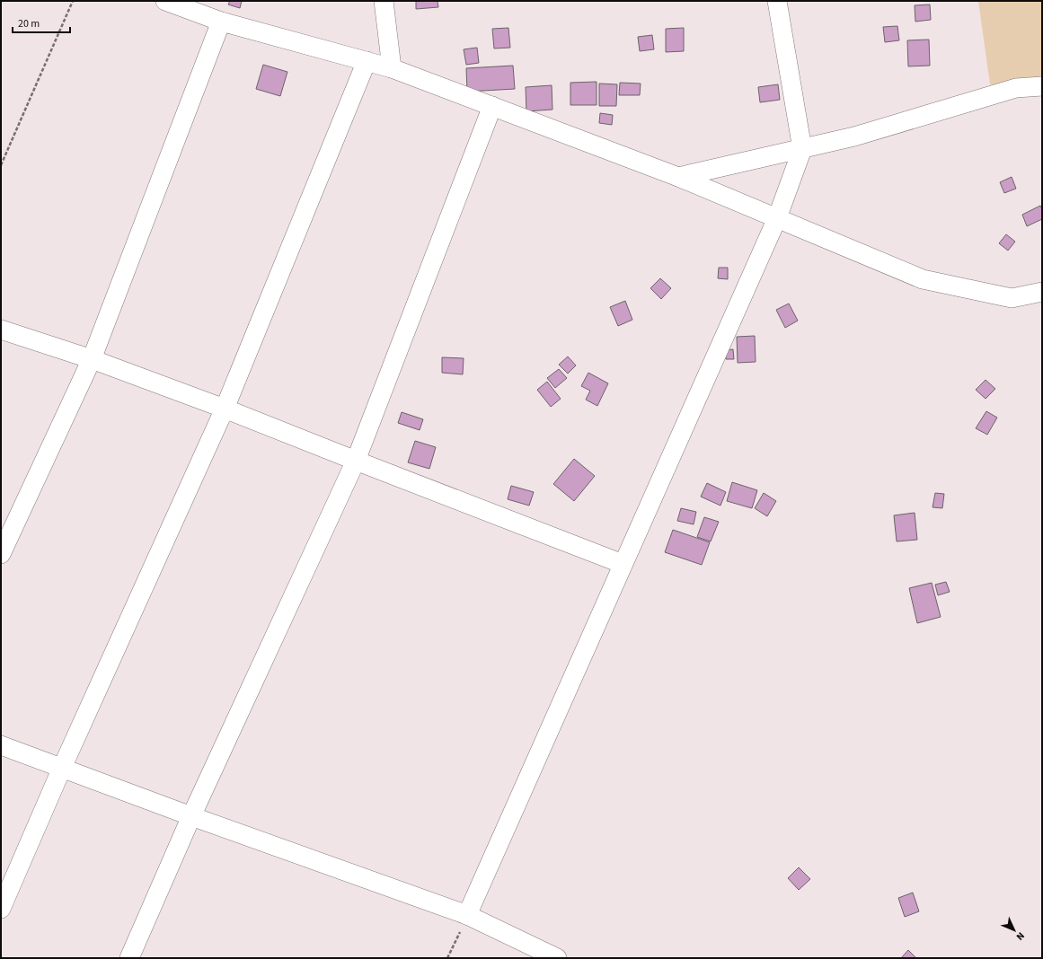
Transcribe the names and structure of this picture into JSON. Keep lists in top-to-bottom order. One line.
{"scale_bar":"20 m","north":"bottom right"}
